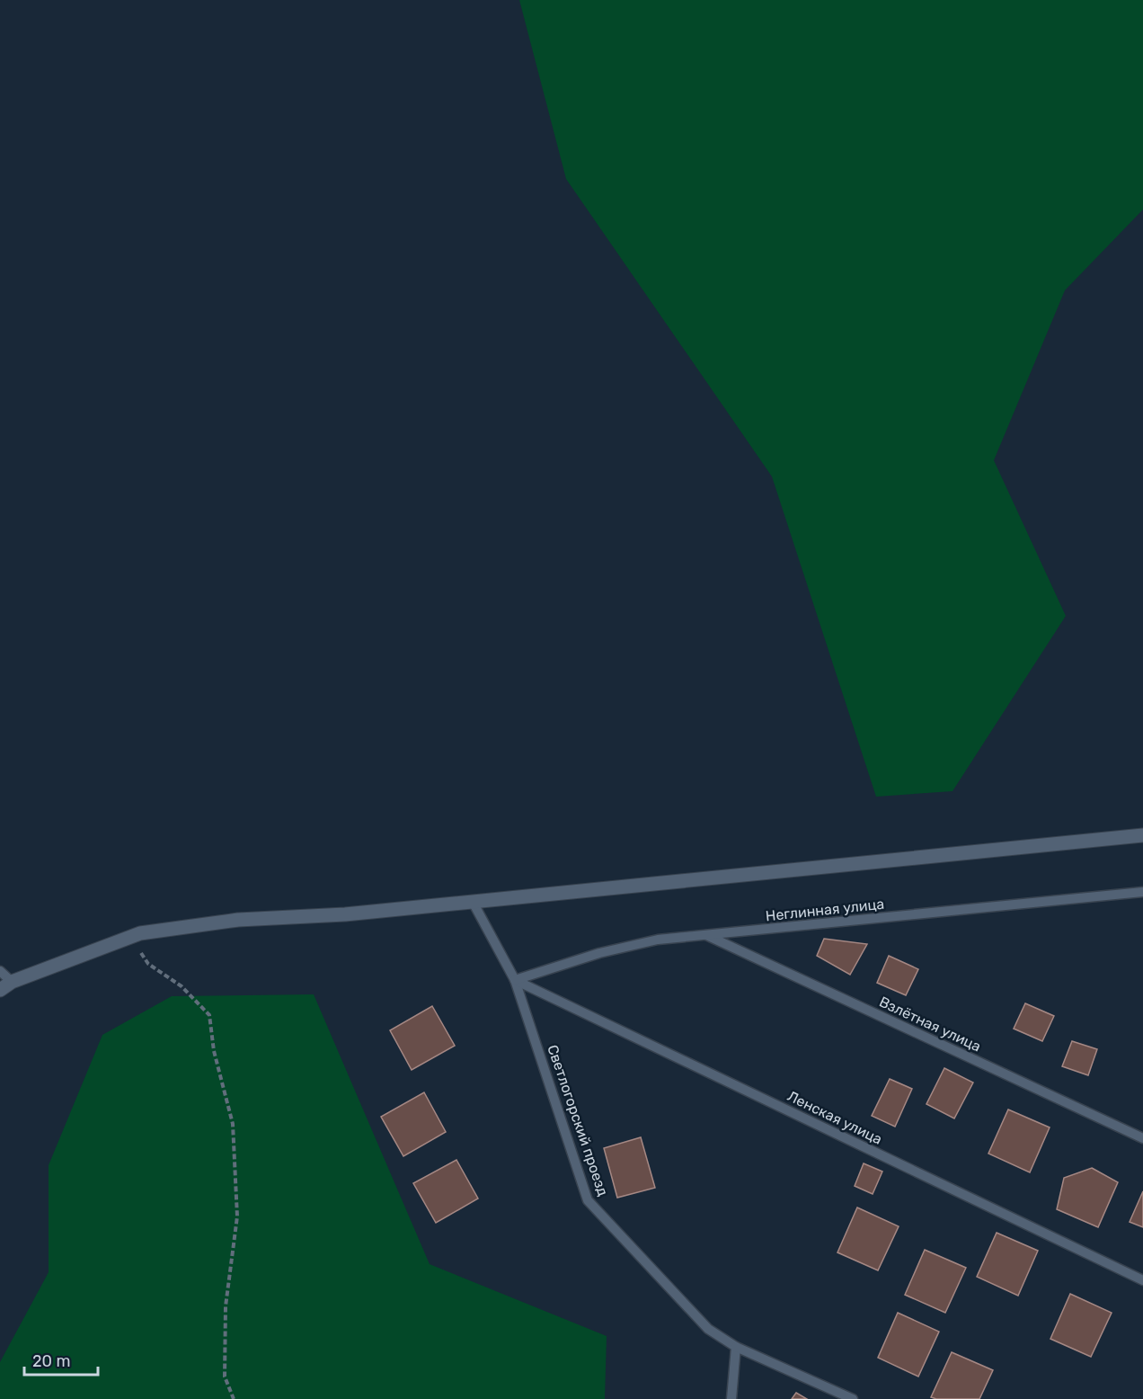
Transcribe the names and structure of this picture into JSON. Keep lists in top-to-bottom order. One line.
{"streets":{"lane":["Неглинная улица","Взлётная улица","Ленская улица","Светлогорский проезд"]},"crossings":[["Неглинная улица","Взлётная улица"],["Неглинная улица","Ленская улица"],["Неглинная улица","Светлогорский проезд"],["Ленская улица","Светлогорский проезд"]],"scale_bar":"20 m"}
